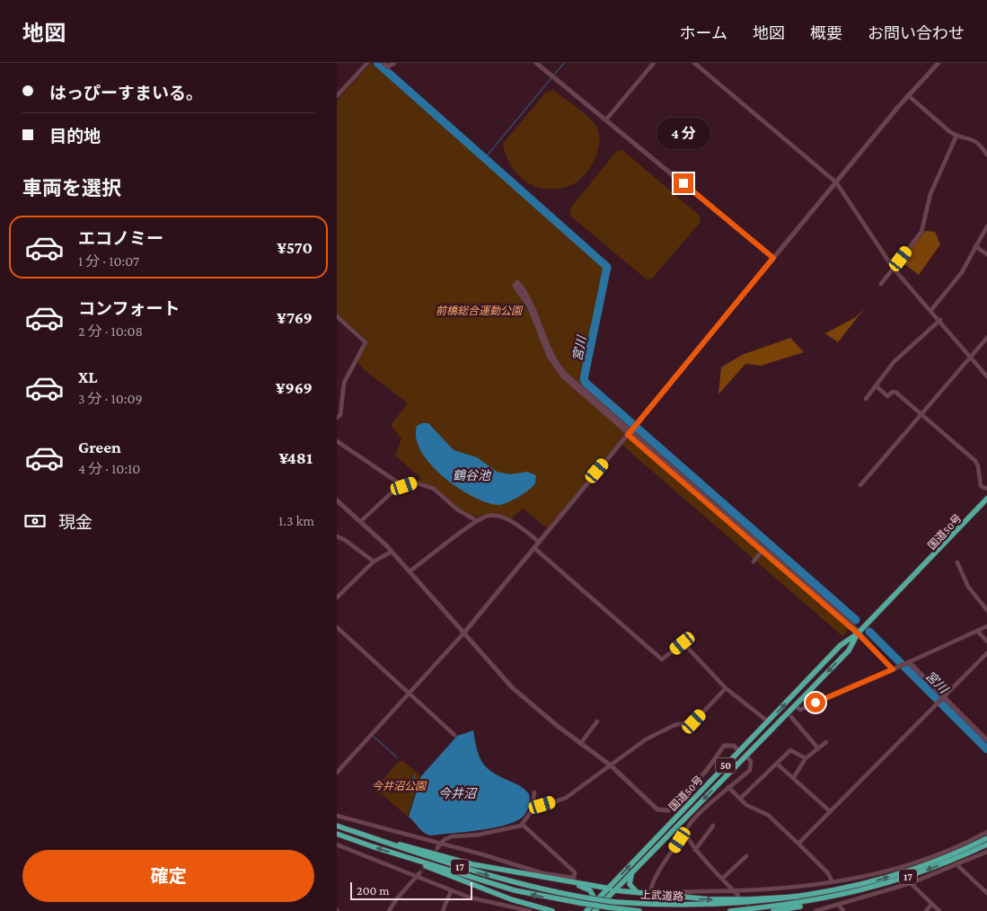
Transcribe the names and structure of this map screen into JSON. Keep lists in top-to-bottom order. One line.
{"streets":{"highway":["国道50号","50","17","上武道路"]},"crossings":[["国道50号","17"],["17","上武道路"]],"water":["宮川","鶴谷池","今井沼"],"parks":["前橋総合運動公園","今井沼公園"],"scale_bar":"200 m","page":{"header":"地図","nav":["ホーム","地図","概要","お問い合わせ"],"banner":["はっぴーすまいる。","目的地"],"bubble":"4 分","heading":"車両を選択","list":[{"name":"エコノミー","note":"1 分 · 10:07","value":"¥570"},{"name":"コンフォート","note":"2 分 · 10:08","value":"¥769"},{"name":"XL","note":"3 分 · 10:09","value":"¥969"},{"name":"Green","note":"4 分 · 10:10","value":"¥481"}],"pay":["現金","1.3 km"],"buttons":"確定","scale":"200 m"}}
